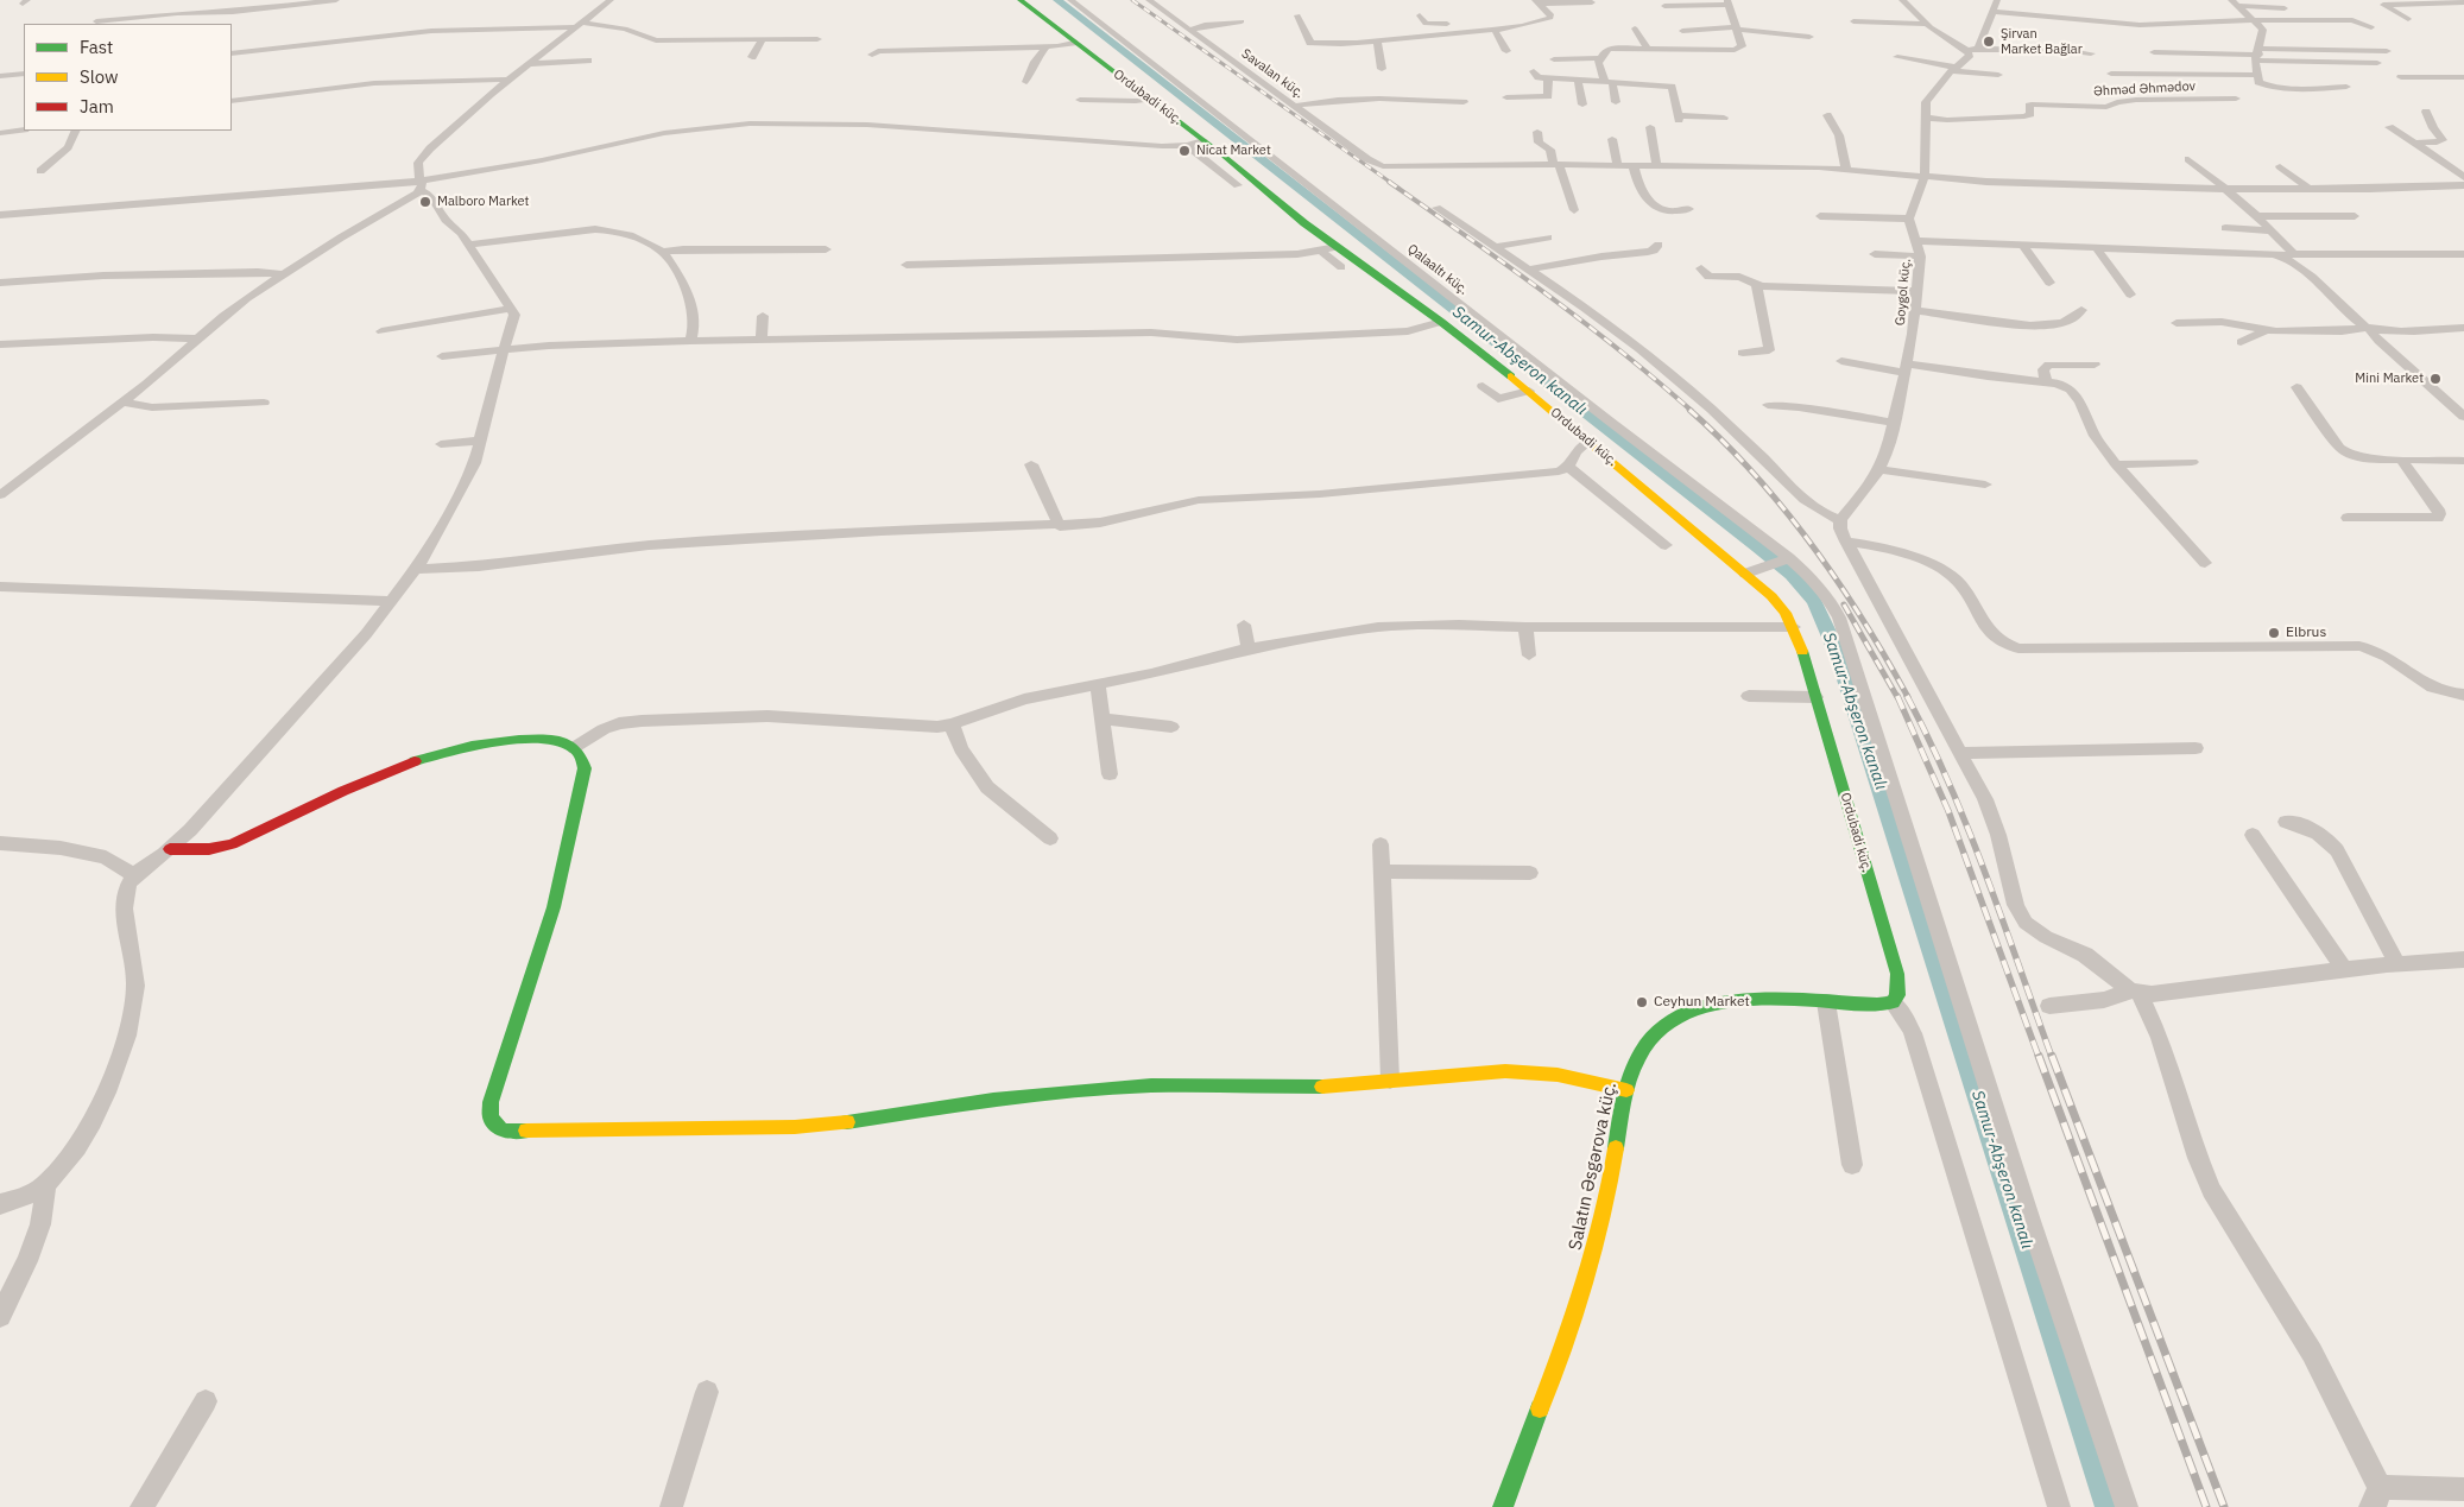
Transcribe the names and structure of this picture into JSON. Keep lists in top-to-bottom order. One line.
{"streets":{"street":["Savalan küç.","Əhməd Əhmədov","Ordubadi küç.","Qalaaltı küç.","Goygol küç.","Salatın Əsgərova küç."]},"crossings":[["Ordubadi küç.","Salatın Əsgərova küç."]],"water":["Samur-Abşeron kanalı"],"places":["Şirvan Market Bağlar","Nicat Market","Malboro Market","Mini Market","Elbrus","Ceyhun Market"],"legend":["Fast","Slow","Jam"]}
